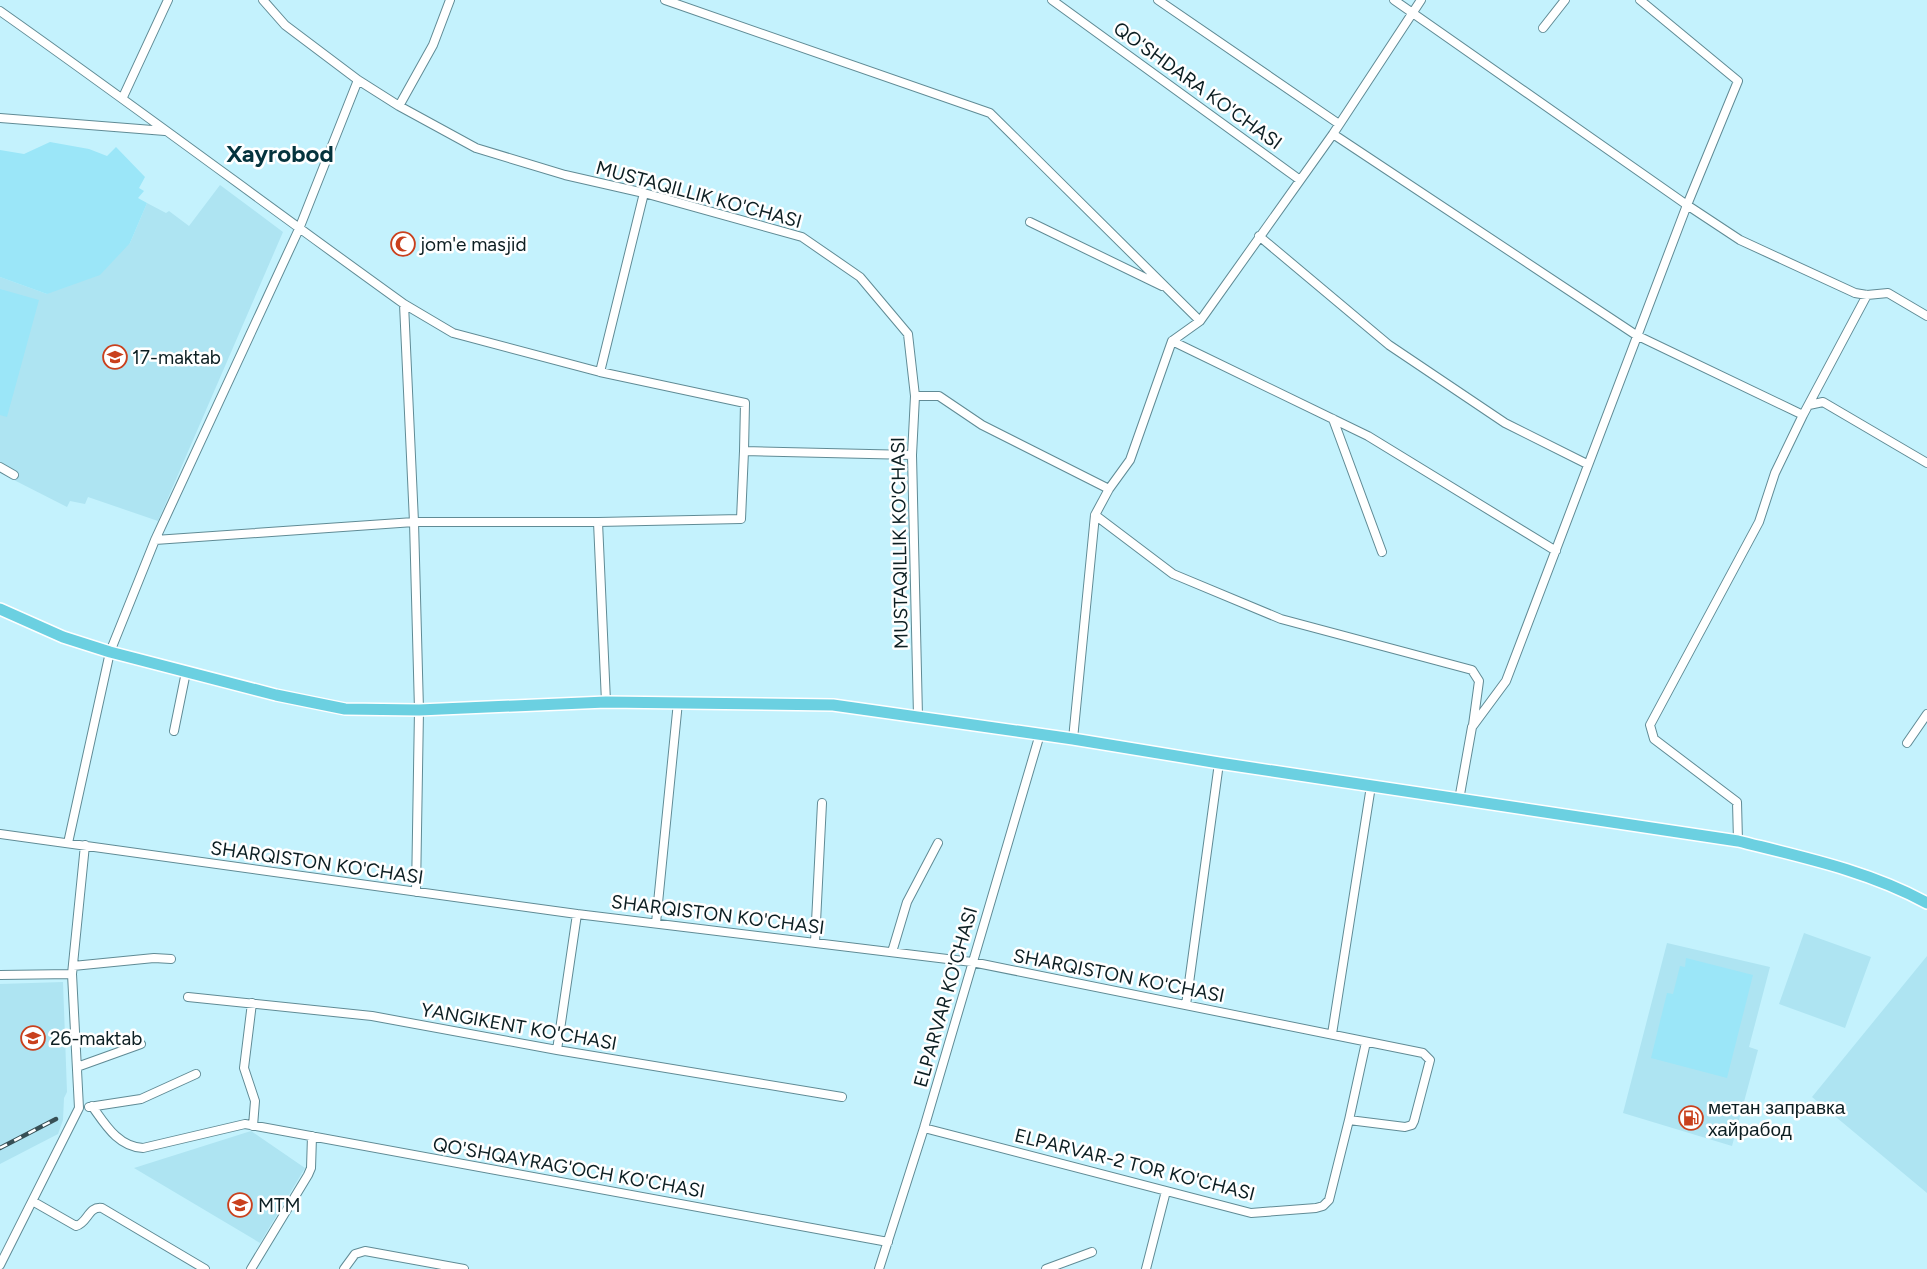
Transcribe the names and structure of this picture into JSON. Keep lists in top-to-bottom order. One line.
{"streets":{"street":["QO'SHDARA KO'CHASI","MUSTAQILLIK KO'CHASI","SHARQISTON KO'CHASI","ELPARVAR KO'CHASI","YANGIKENT KO'CHASI","ELPARVAR-2 TOR KO'CHASI","QO'SHQAYRAG'OCH KO'CHASI"]},"crossings":[["SHARQISTON KO'CHASI","ELPARVAR KO'CHASI"],["SHARQISTON KO'CHASI","ELPARVAR-2 TOR KO'CHASI"],["ELPARVAR KO'CHASI","ELPARVAR-2 TOR KO'CHASI"],["ELPARVAR KO'CHASI","QO'SHQAYRAG'OCH KO'CHASI"]],"districts":["Xayrobod"],"places":{"mosque":["jom'e masjid"],"school or university":["17-maktab","26-maktab","MTM"],"fuel station":["метан заправка хайрабод"]}}
